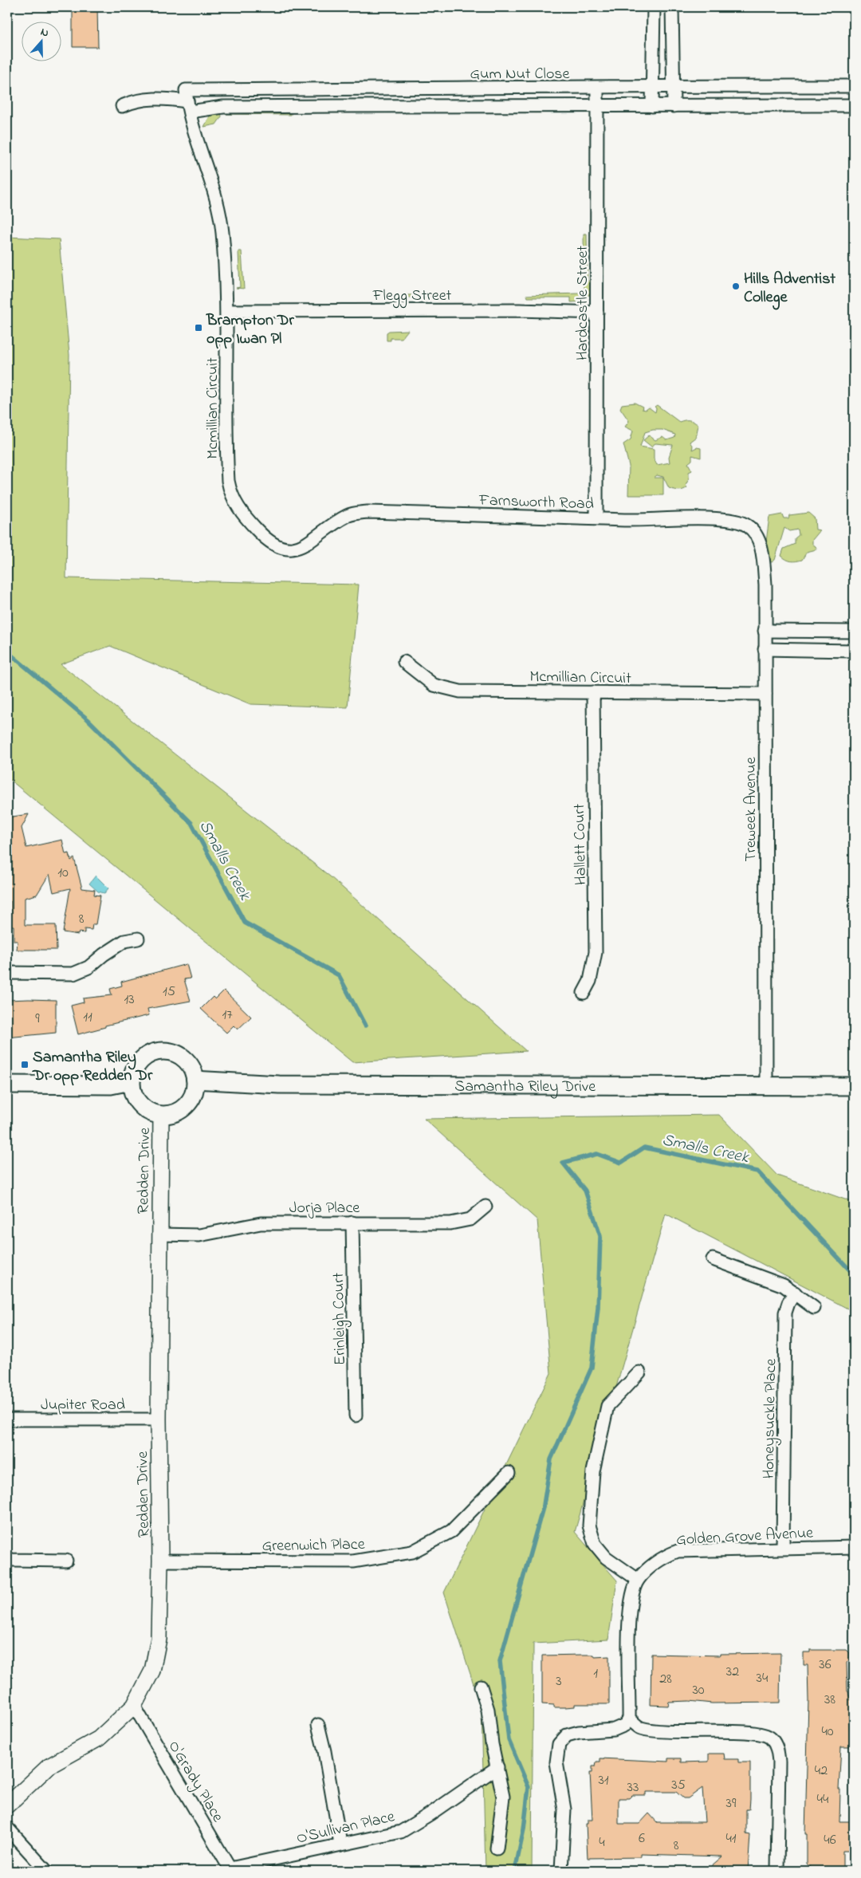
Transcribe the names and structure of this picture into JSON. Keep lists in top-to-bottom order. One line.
{"streets":{"main road":["Samantha Riley Drive"],"street":["Gum Nut Close","Flegg Street","Hardcastle Street","Mcmillian Circuit","Farnsworth Road","Treweek Avenue","Hallett Court","Redden Drive","Jorja Place","Erinleigh Court","Jupiter Road","Honeysuckle Place","Golden Grove Avenue","Greenwich Place","O'Grady Place","O'Sullivan Place"]},"crossings":[["Gum Nut Close","Hardcastle Street"],["Gum Nut Close","Mcmillian Circuit"],["Flegg Street","Hardcastle Street"],["Flegg Street","Mcmillian Circuit"],["Hardcastle Street","Farnsworth Road"],["Mcmillian Circuit","Farnsworth Road"],["Mcmillian Circuit","Treweek Avenue"],["Mcmillian Circuit","Hallett Court"],["Farnsworth Road","Treweek Avenue"],["Treweek Avenue","Samantha Riley Drive"],["Samantha Riley Drive","Redden Drive"],["Redden Drive","Jorja Place"],["Redden Drive","Jupiter Road"],["Redden Drive","Greenwich Place"],["Redden Drive","O'Grady Place"],["Jorja Place","Erinleigh Court"],["Honeysuckle Place","Golden Grove Avenue"],["O'Grady Place","O'Sullivan Place"]],"water":["Smalls Creek"],"places":{"other":["Hills Adventist College"],"transit":["Brampton Dr opp Iwan Pl","Samantha Riley Dr opp Redden Dr"]},"house_numbers":["10","8","15","13","17","11","9","36","32","1","34","28","3","30","38","40","42","31","35","33","44","39","6","41","46","4","8"],"north":"top"}
